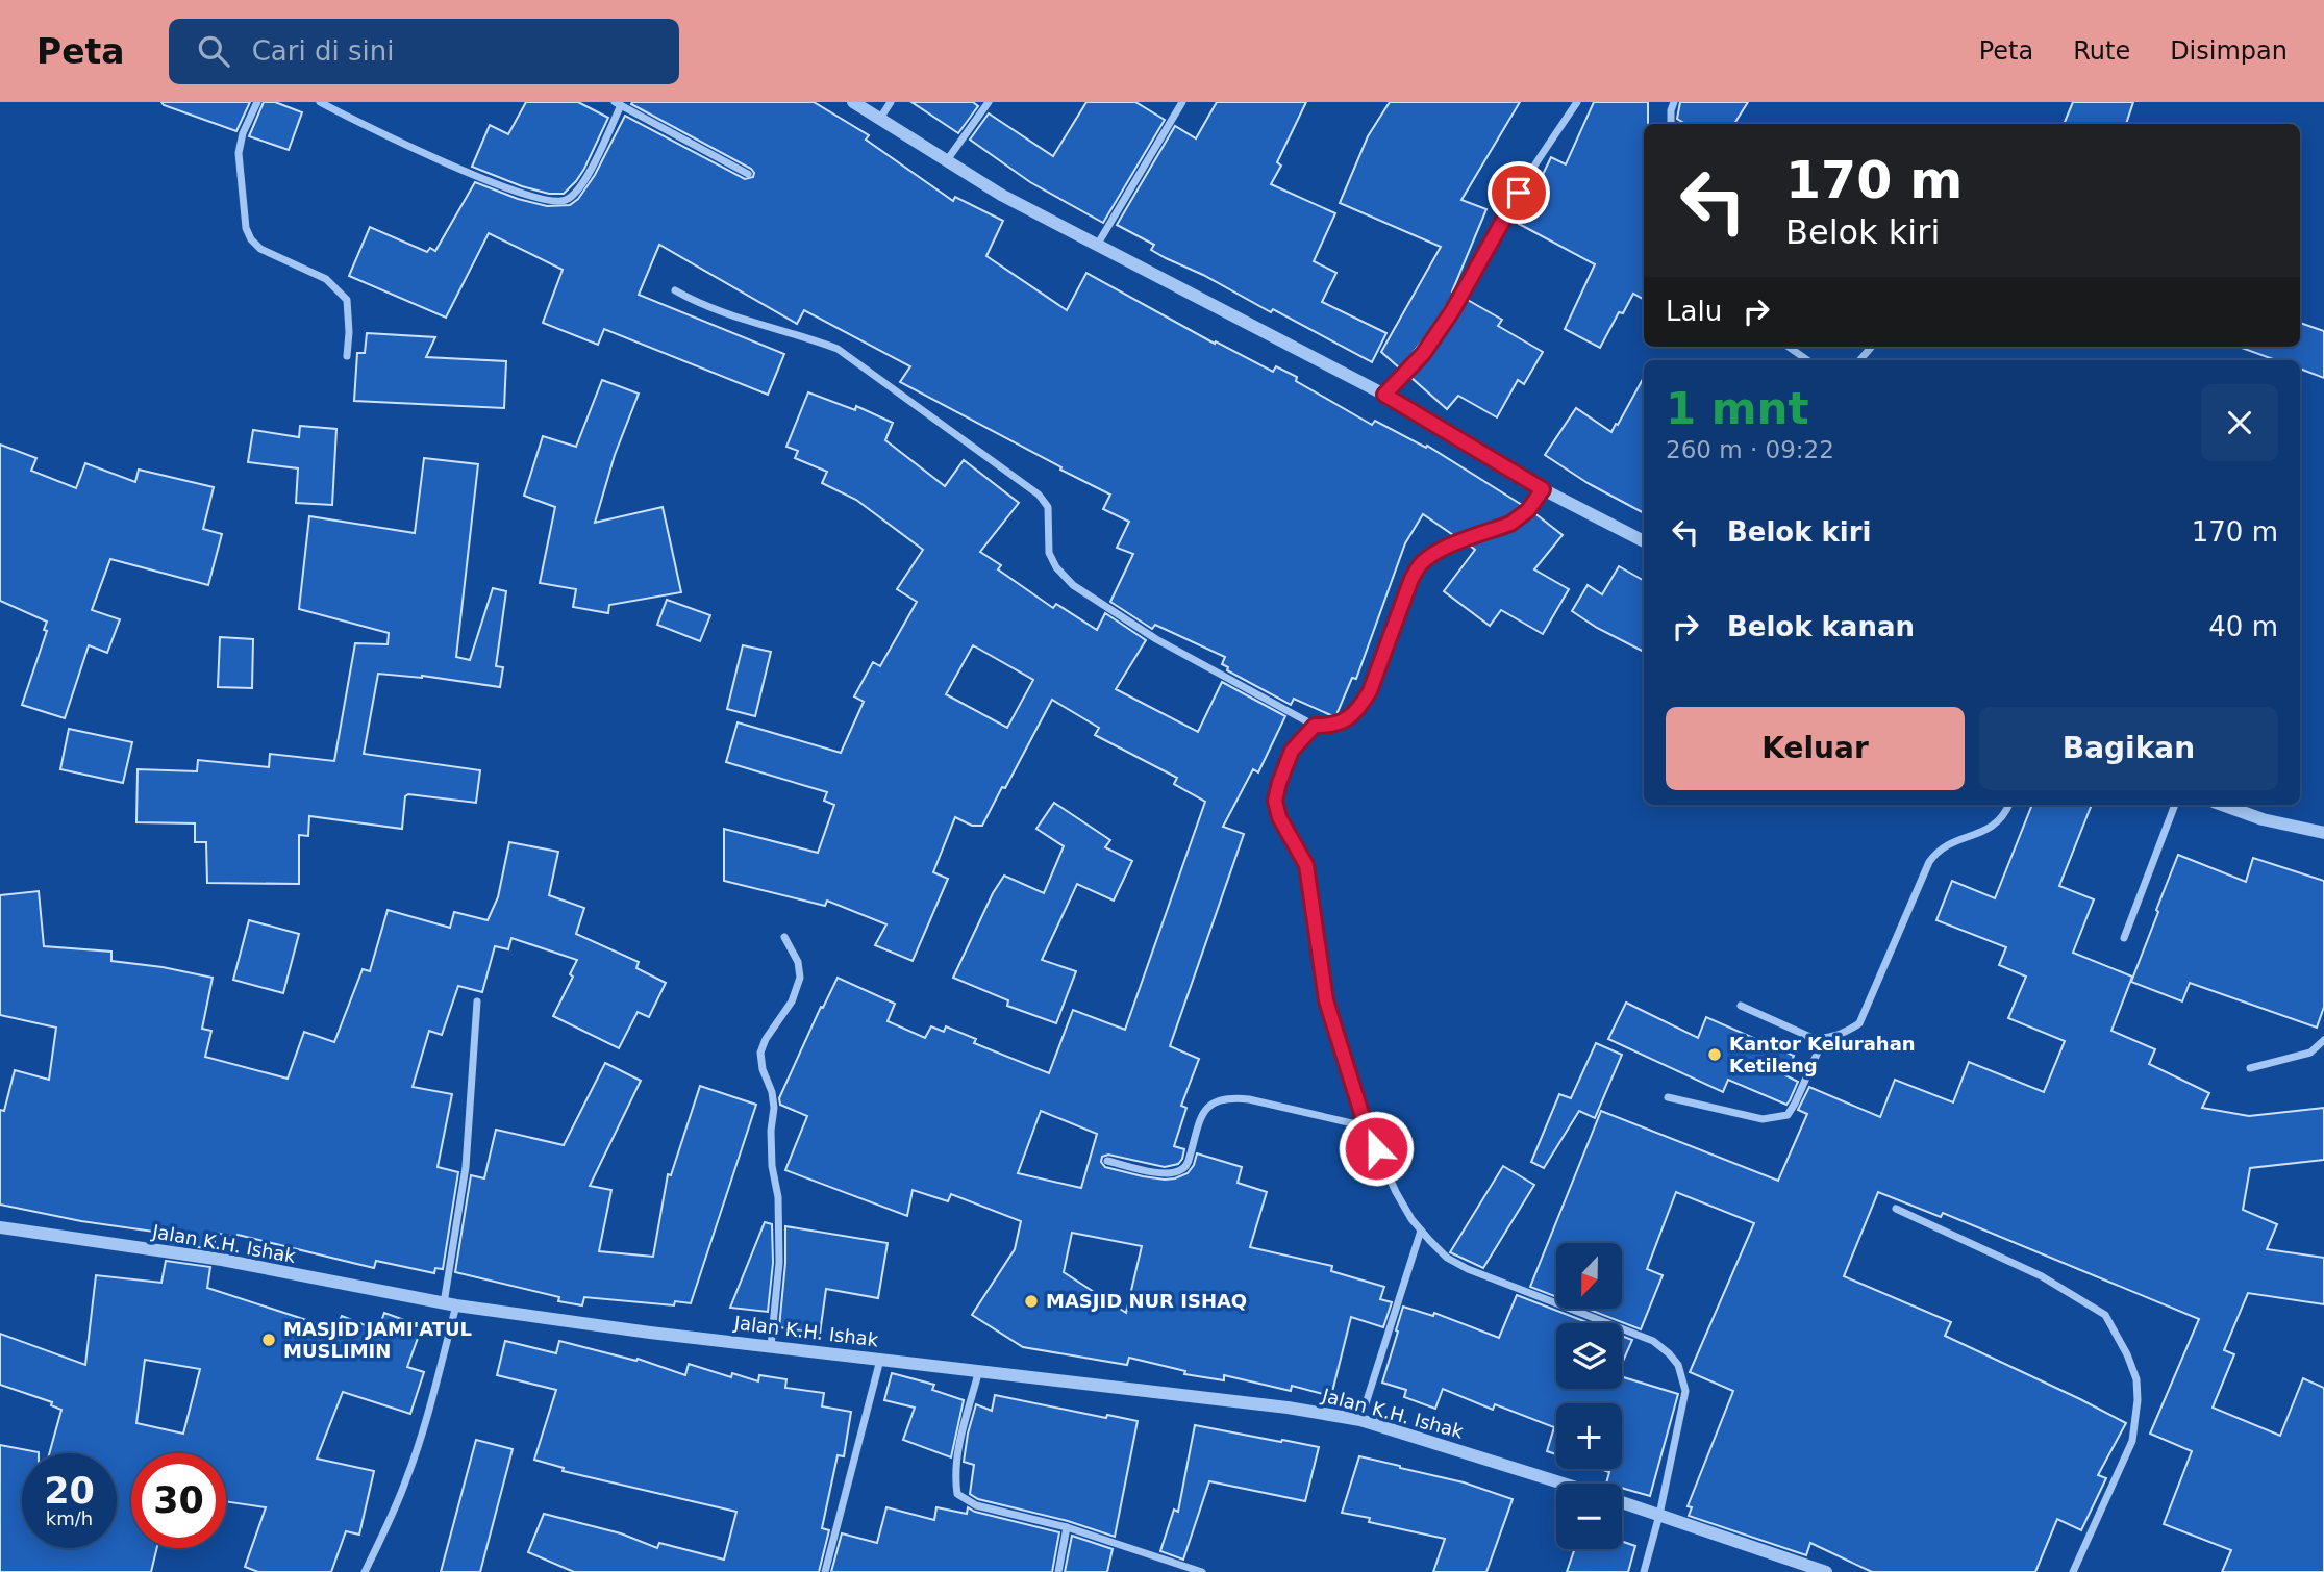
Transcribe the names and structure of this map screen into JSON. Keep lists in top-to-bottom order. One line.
{"streets":{"street":["Jalan K.H. Ishak"]},"places":["Kantor Kelurahan Ketileng","MASJID NUR ISHAQ","MASJID JAMI'ATUL MUSLIMIN"],"north":"bottom","page":{"header":"Peta","search":"Cari di sini","nav":["Peta","Rute","Disimpan"],"turn":["170 m","Belok kiri"],"then":"Lalu","heading":["1 mnt","260 m · 09:22"],"list":[{"name":"Belok kiri","value":"170 m"},{"name":"Belok kanan","value":"40 m"}],"buttons":["Keluar","Bagikan"],"map_buttons":["+","−"],"speed":"20 km/h","limit":"30"}}
